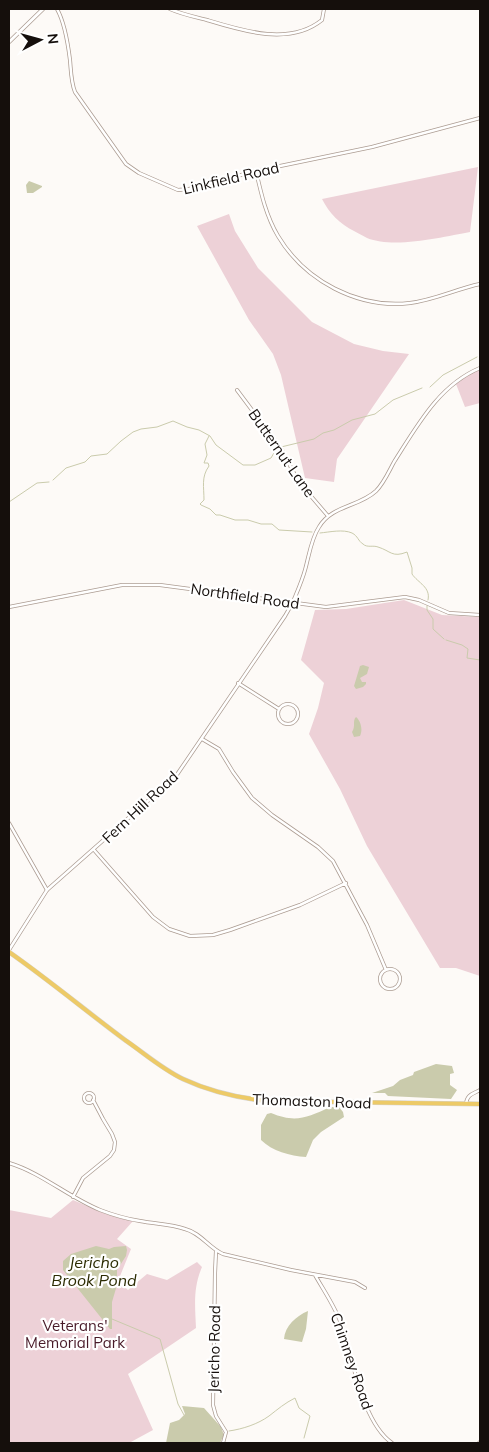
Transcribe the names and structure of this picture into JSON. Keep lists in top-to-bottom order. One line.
{"streets":{"main road":["Thomaston Road"],"street":["Linkfield Road","Butternut Lane","Northfield Road","Fern Hill Road","Jericho Road","Chimney Road"]},"crossings":[["Butternut Lane","Fern Hill Road"],["Northfield Road","Fern Hill Road"],["Fern Hill Road","Thomaston Road"]],"water":["Jericho Brook Pond"],"parks":["Veterans' Memorial Park"],"north":"right"}
